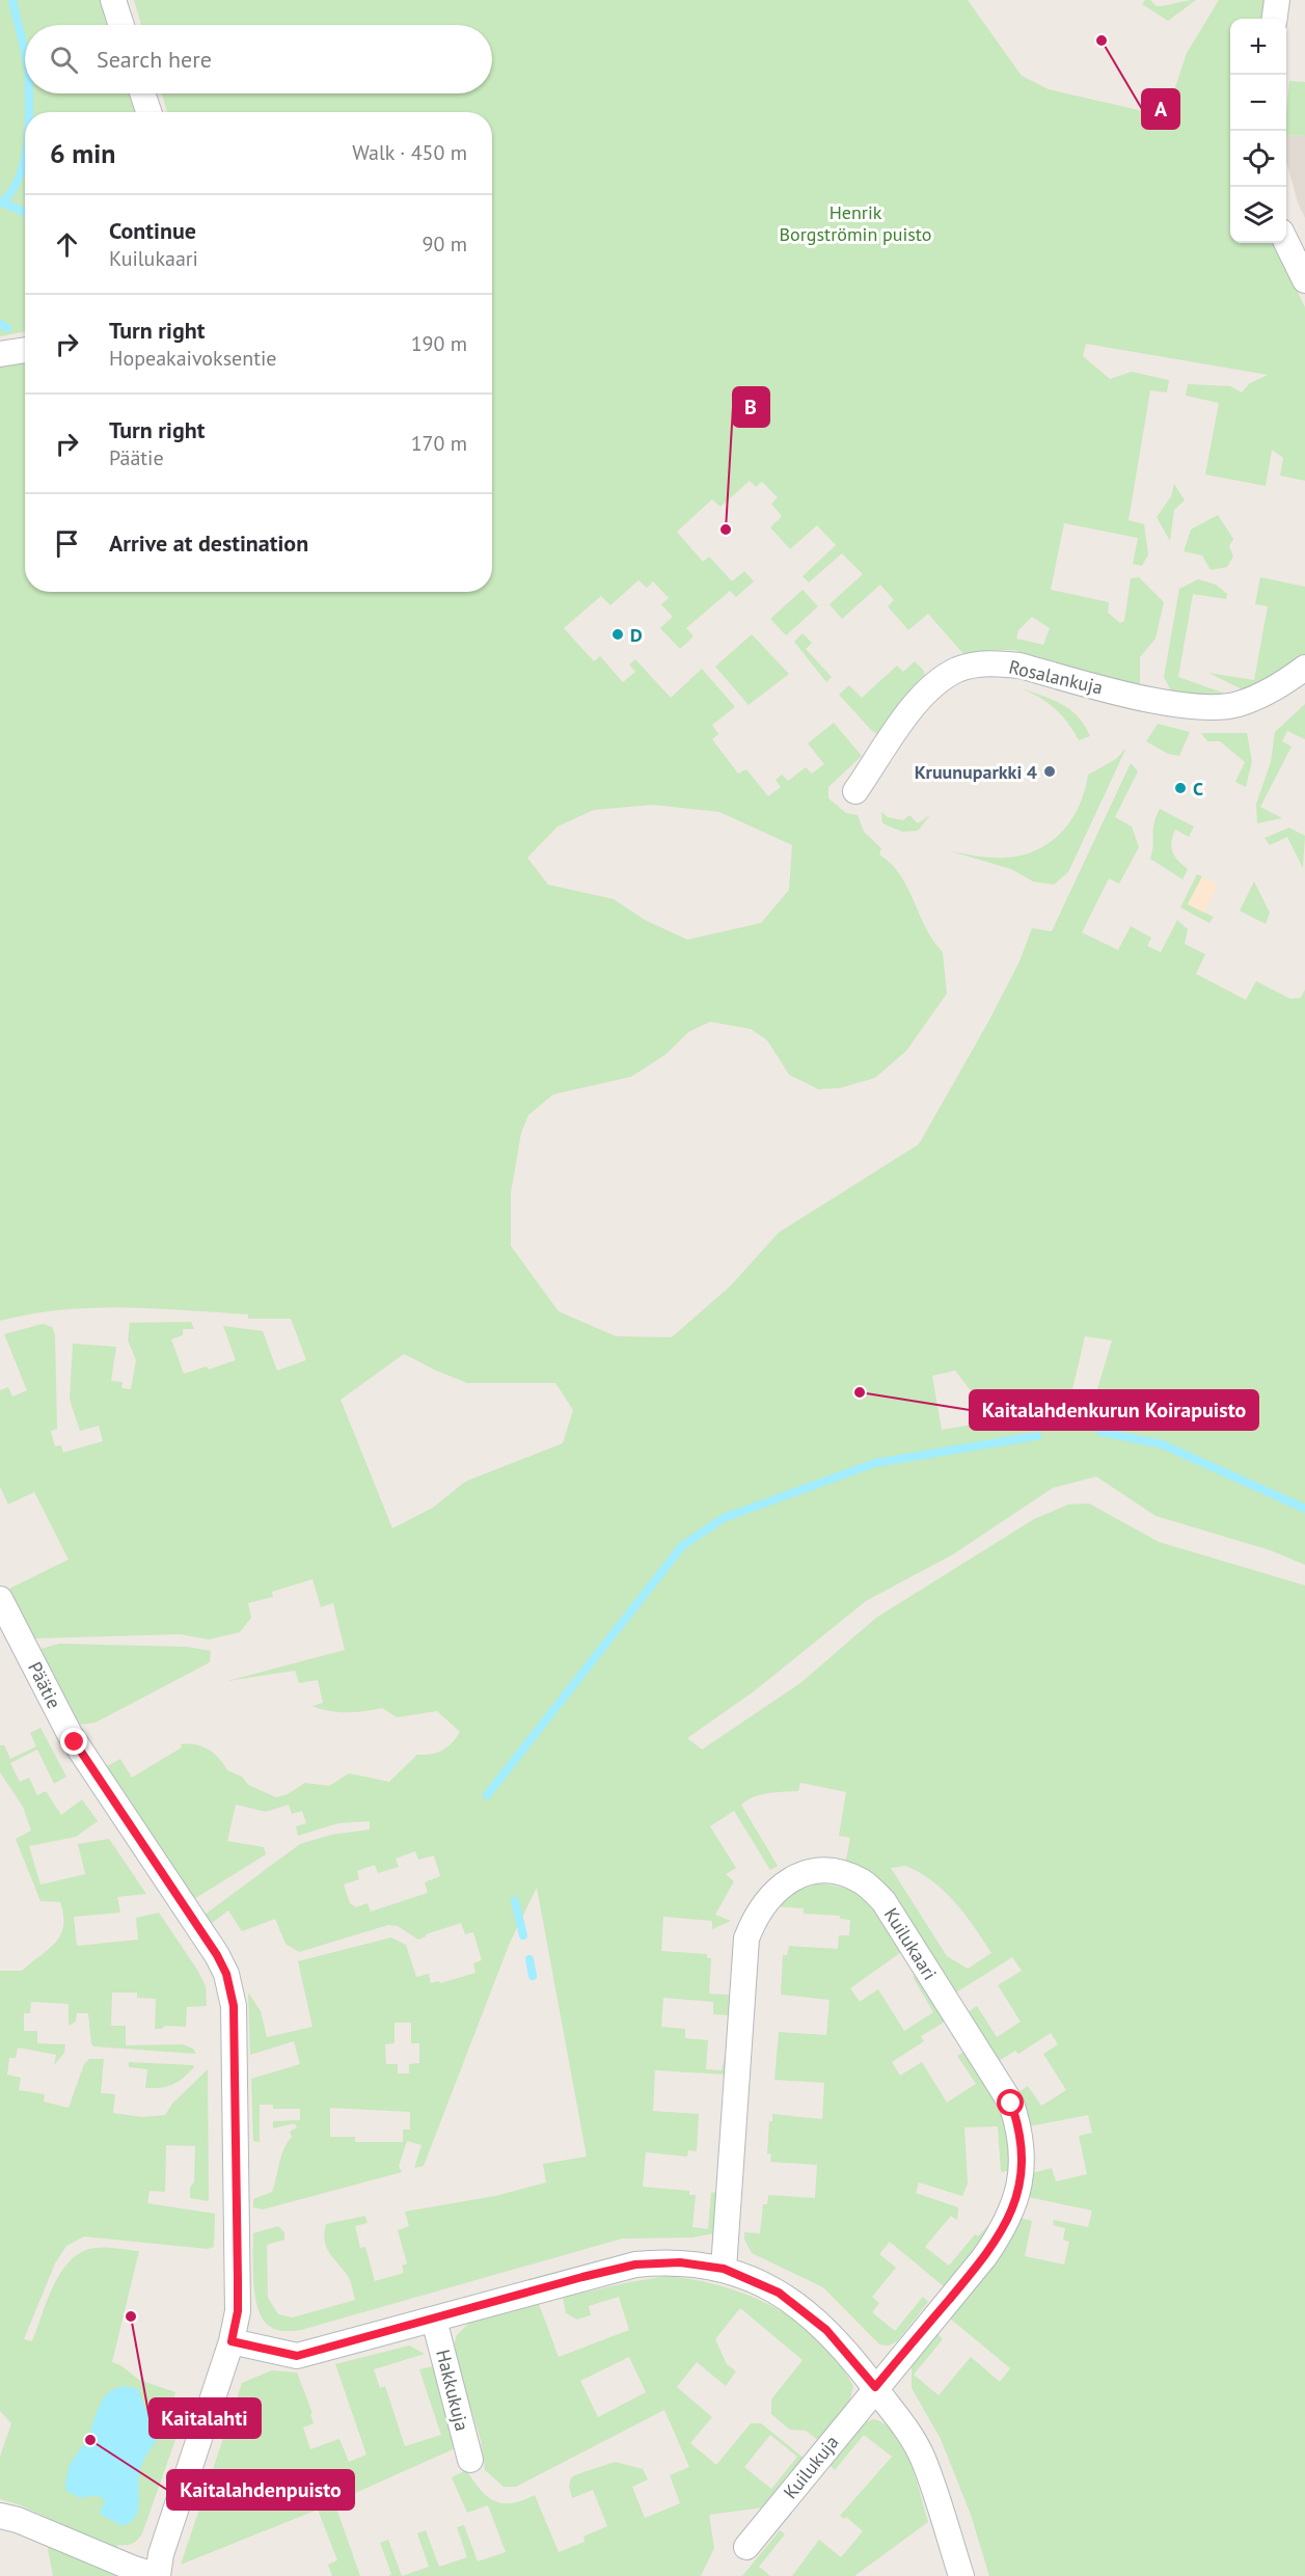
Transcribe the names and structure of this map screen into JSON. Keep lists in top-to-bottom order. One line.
{"streets":{"street":["Rosalankuja","Päätie","Kuilukaari","Hakkukuja","Kuilukuja"]},"crossings":[["Kuilukaari","Kuilukuja"]],"parks":["Henrik Borgströmin puisto"],"places":["A","B","D","Kruunuparkki 4","C","Kaitalahdenkurun Koirapuisto","Kaitalahti","Kaitalahdenpuisto"],"page":{"map_buttons":["+","−"],"search":"Search here","heading":["6 min","Walk · 450 m"],"list":[["Continue","Kuilukaari","90 m"],["Turn right","Hopeakaivoksentie","190 m"],["Turn right","Päätie","170 m"],"Arrive at destination"]}}
